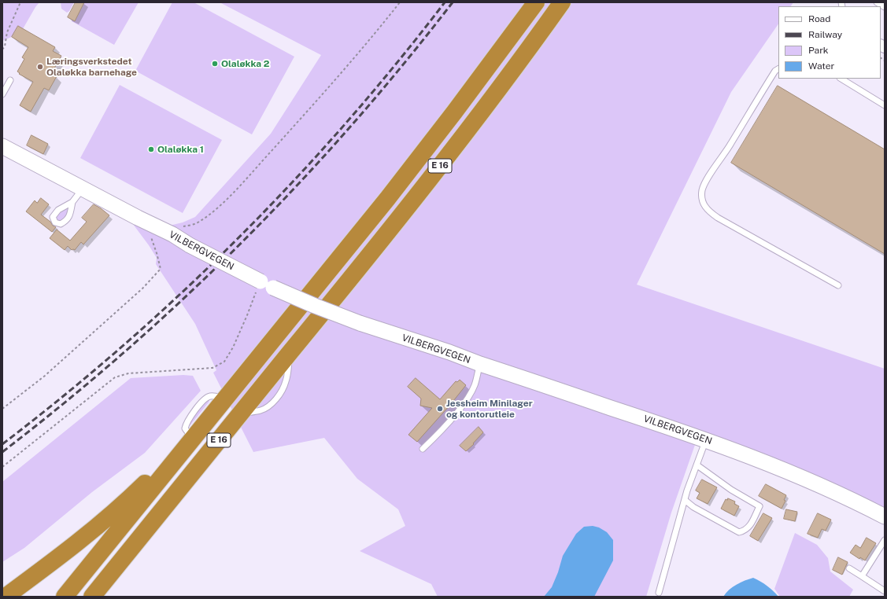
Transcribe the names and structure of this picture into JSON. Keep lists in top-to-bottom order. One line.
{"streets":{"highway":["E 16"],"main road":["VILBERGVEGEN"]},"places":["Olaløkka 2","Læringsverkstedet Olaløkka barnehage","Olaløkka 1","Jessheim Minilager og kontorutleie"],"legend":["Road","Railway","Park","Water"]}
